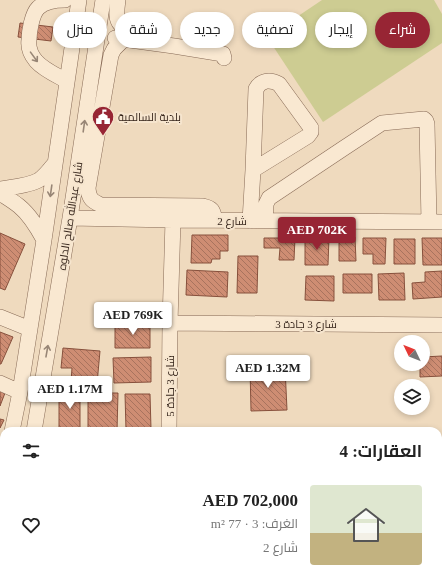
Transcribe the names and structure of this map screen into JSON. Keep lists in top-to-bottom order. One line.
{"streets":{"street":["شارع عبدالله صالح الدلوه","شارع 2","شارع 3 جادة 3","شارع 3 جادة 5"]},"crossings":[["شارع عبدالله صالح الدلوه","شارع 2"],["شارع 2","شارع 3 جادة 5"],["شارع 3 جادة 3","شارع 3 جادة 5"]],"places":{"public building":["بلدية السالمية"]},"north":"top left","page":{"chip":["شراء","إيجار","تصفية","جديد","شقة","منزل"],"price":["AED 702K","AED 769K","AED 1.32M","AED 1.17M"],"heading":"العقارات: 4","list":[{"name":"AED 702,000","note":"الغرف: 3 · 77 m² · شارع 2"}]}}
